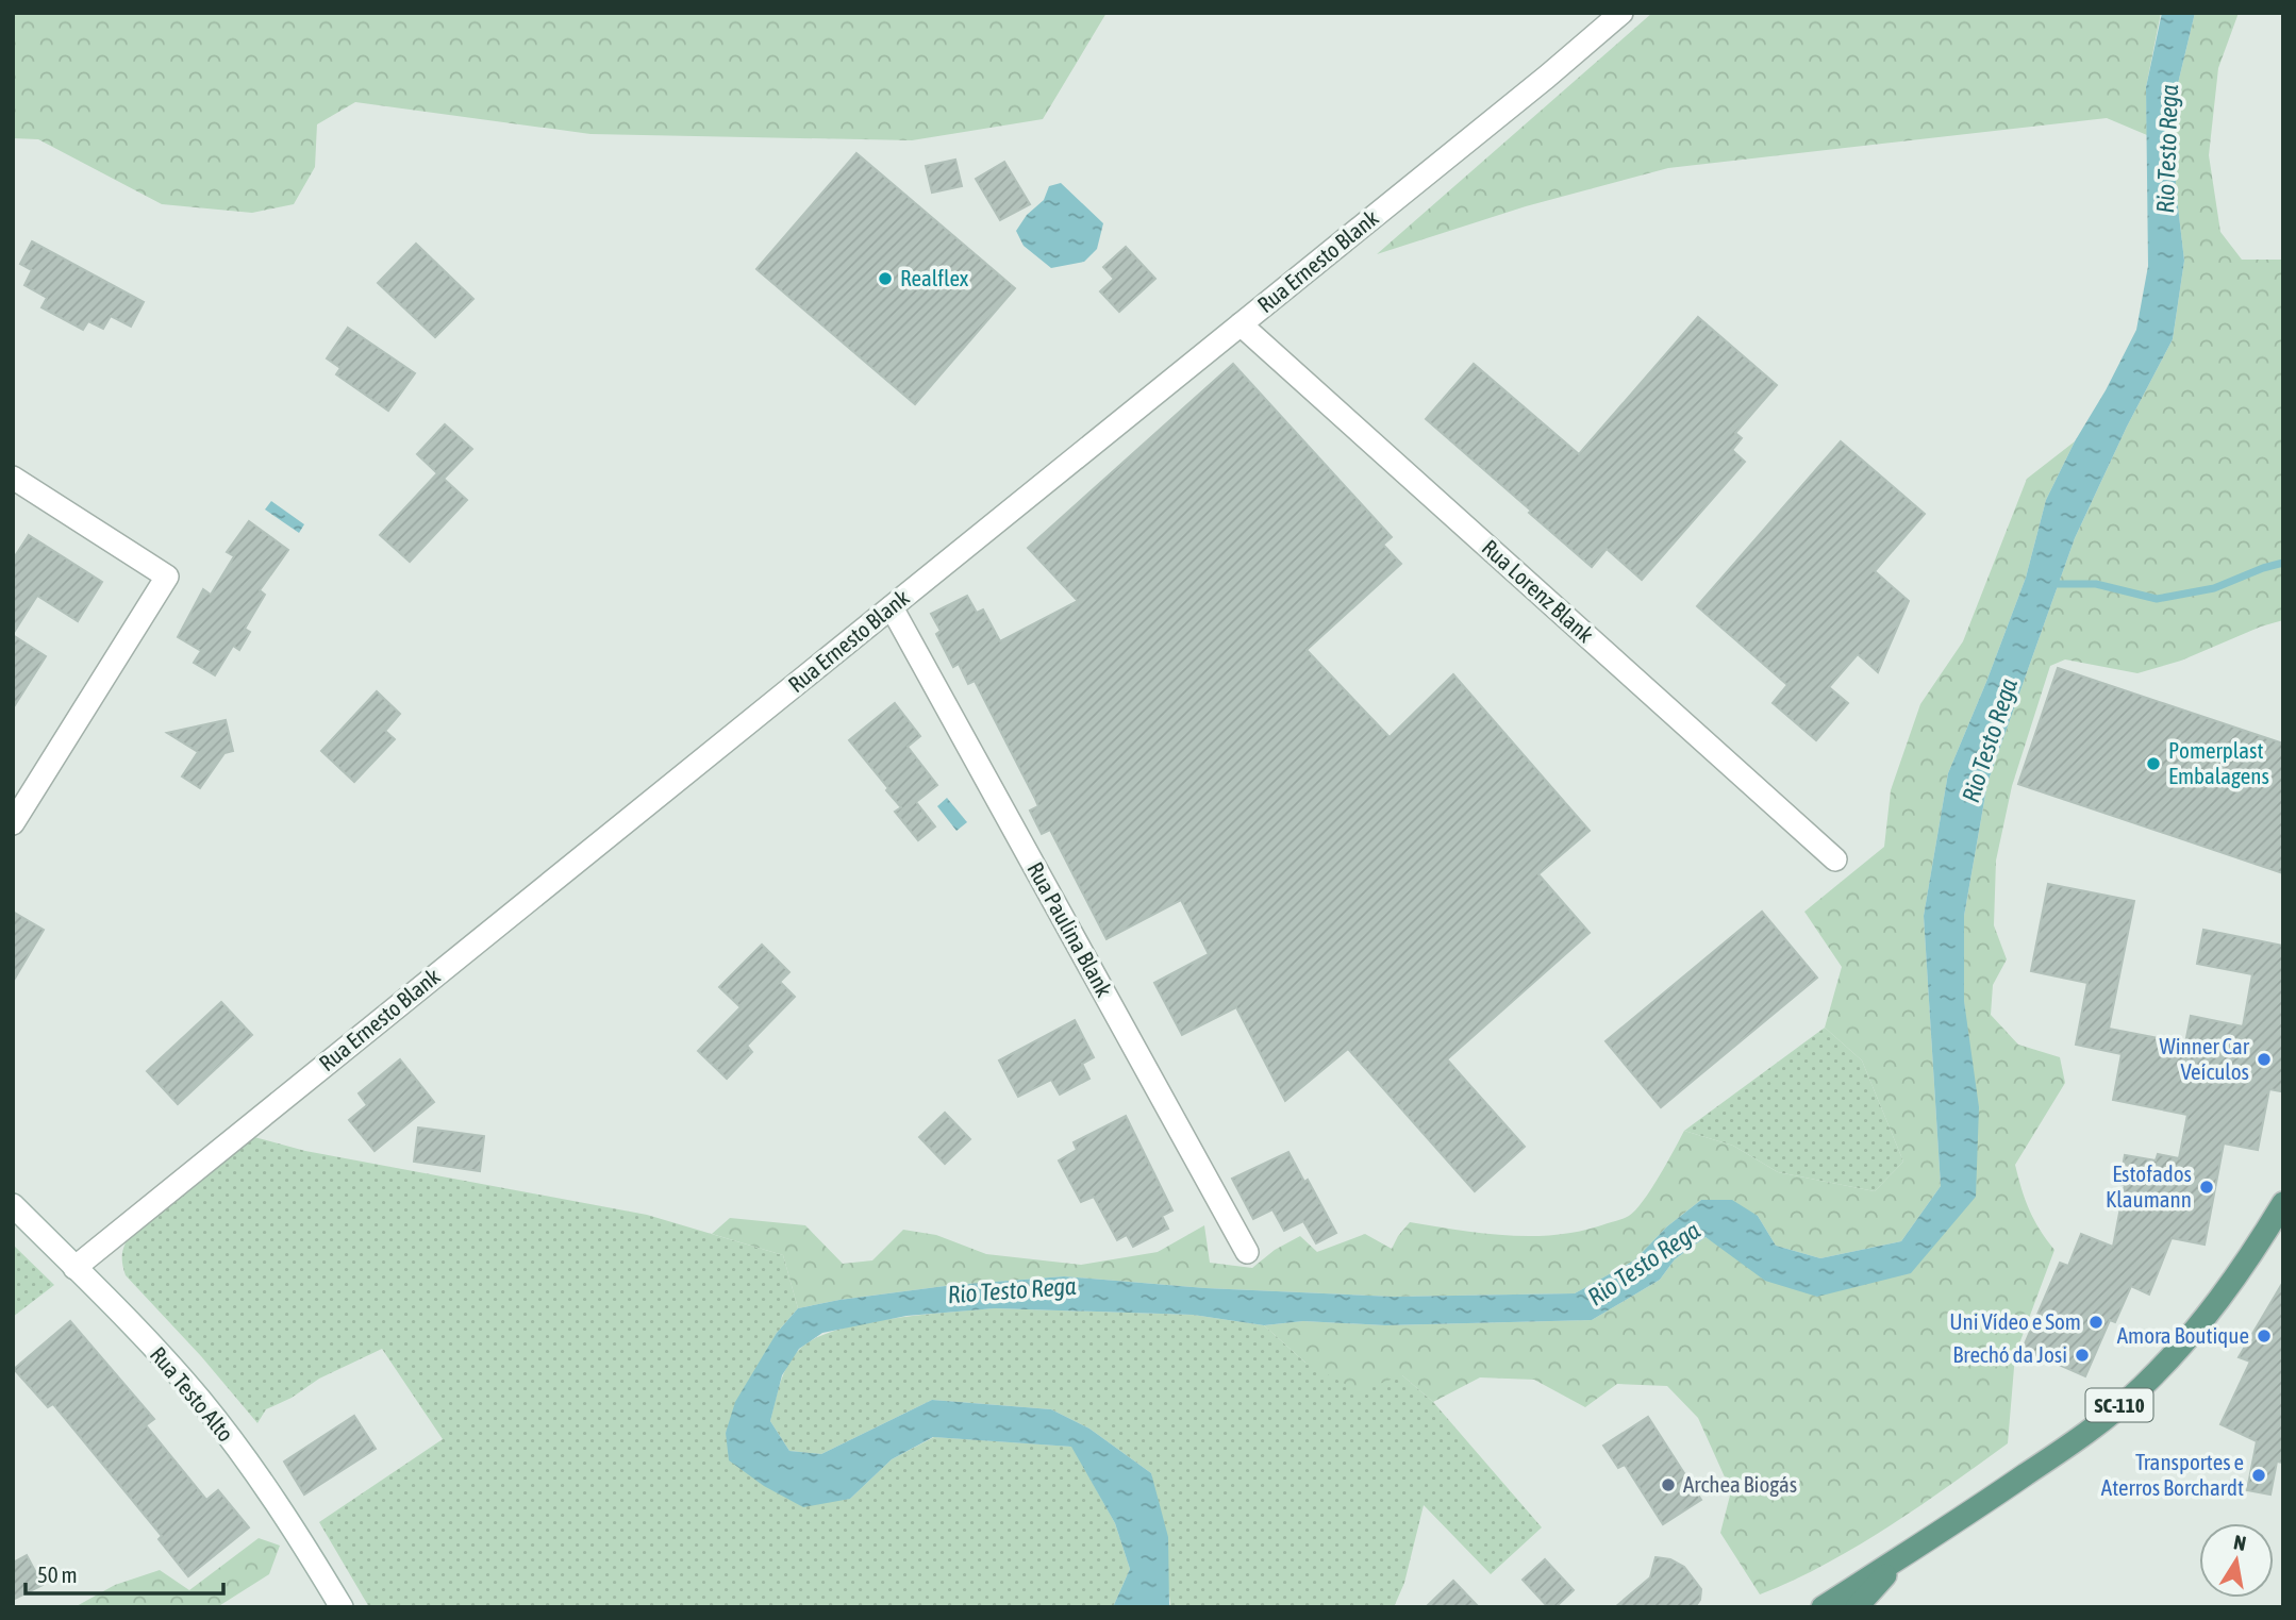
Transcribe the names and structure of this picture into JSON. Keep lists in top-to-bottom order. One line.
{"streets":{"main road":["SC-110"],"street":["Rua Ernesto Blank","Rua Lorenz Blank","Rua Paulina Blank","Rua Testo Alto"]},"crossings":[["Rua Ernesto Blank","Rua Lorenz Blank"],["Rua Ernesto Blank","Rua Paulina Blank"],["Rua Ernesto Blank","Rua Testo Alto"]],"water":["Rio Testo Rega"],"places":["Realflex","Pomerplast Embalagens","Winner Car Veículos","Estofados Klaumann","Uni Vídeo e Som","Amora Boutique","Brechó da Josi","Transportes e Aterros Borchardt","Archea Biogás"],"scale_bar":"50 m","north":"top"}
